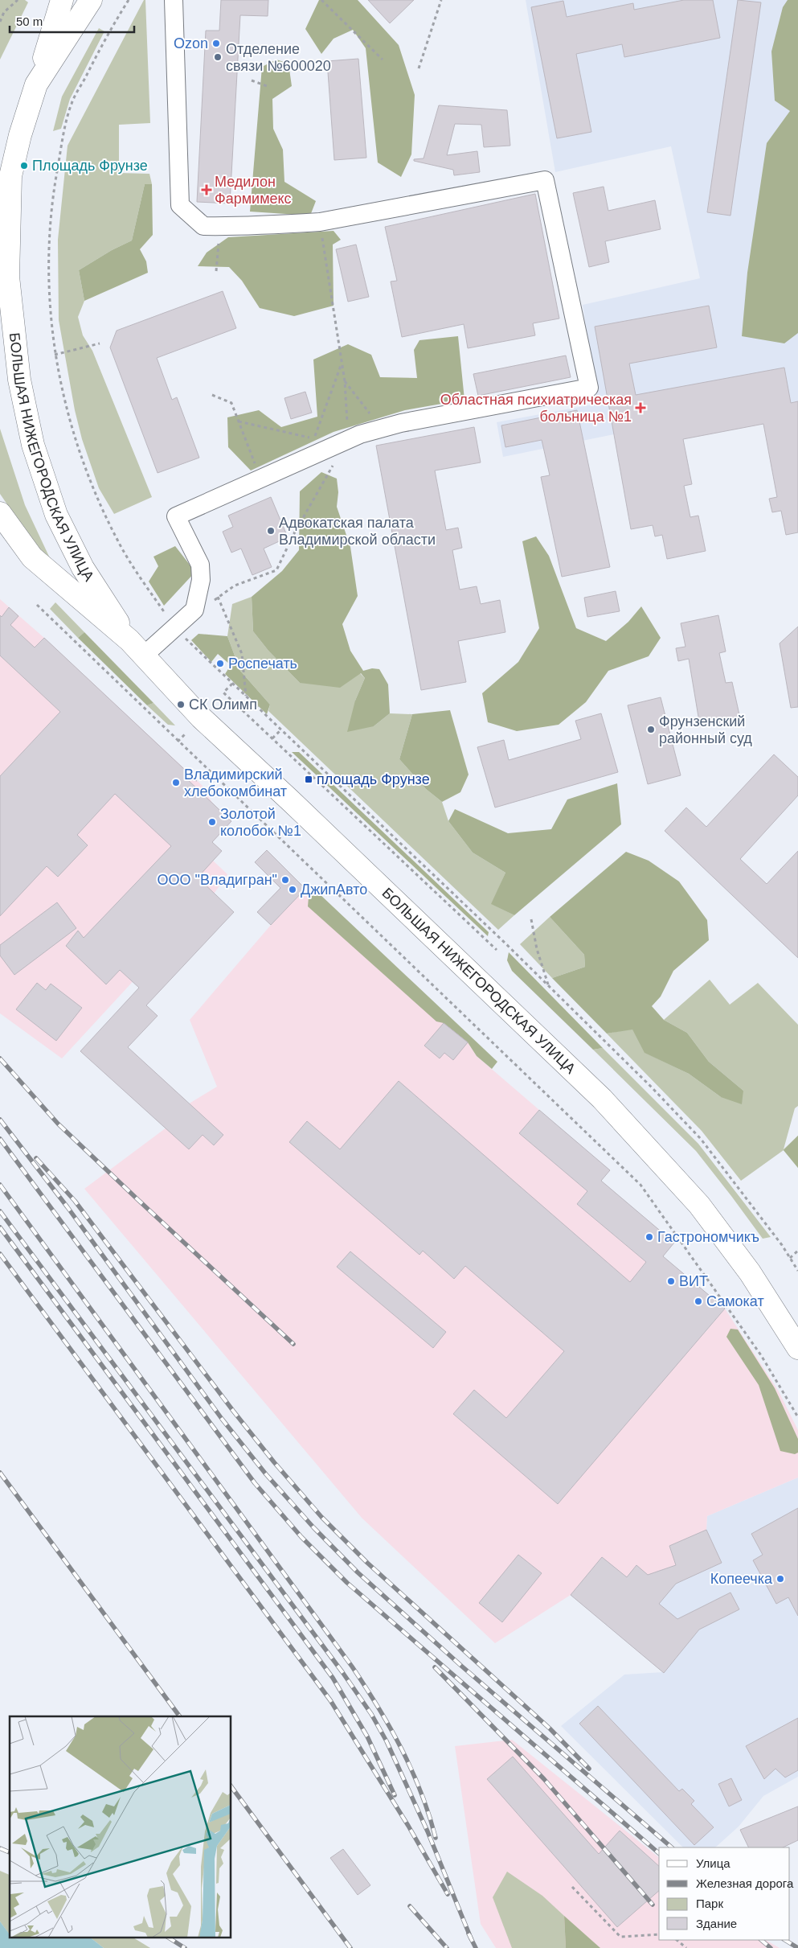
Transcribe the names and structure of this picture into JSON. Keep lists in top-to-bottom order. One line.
{"streets":{"main road":["БОЛЬШАЯ НИЖЕГОРОДСКАЯ УЛИЦА"]},"places":{"other":["Ozon","Отделение связи №600020","Площадь Фрунзе","Адвокатская палата Владимирской области","Роспечать","СК Олимп","Фрунзенский районный суд","Владимирский хлебокомбинат","Золотой колобок №1","ООО \"Владигран\"","ДжипАвто","Гастрономчикъ","ВИТ","Самокат","Копеечка"],"health":["Медилон Фармимекс","Областная психиатрическая больница №1"],"transit":["площадь Фрунзе"]},"legend":["Улица","Железная дорога","Парк","Здание"],"scale_bar":"50 m"}
